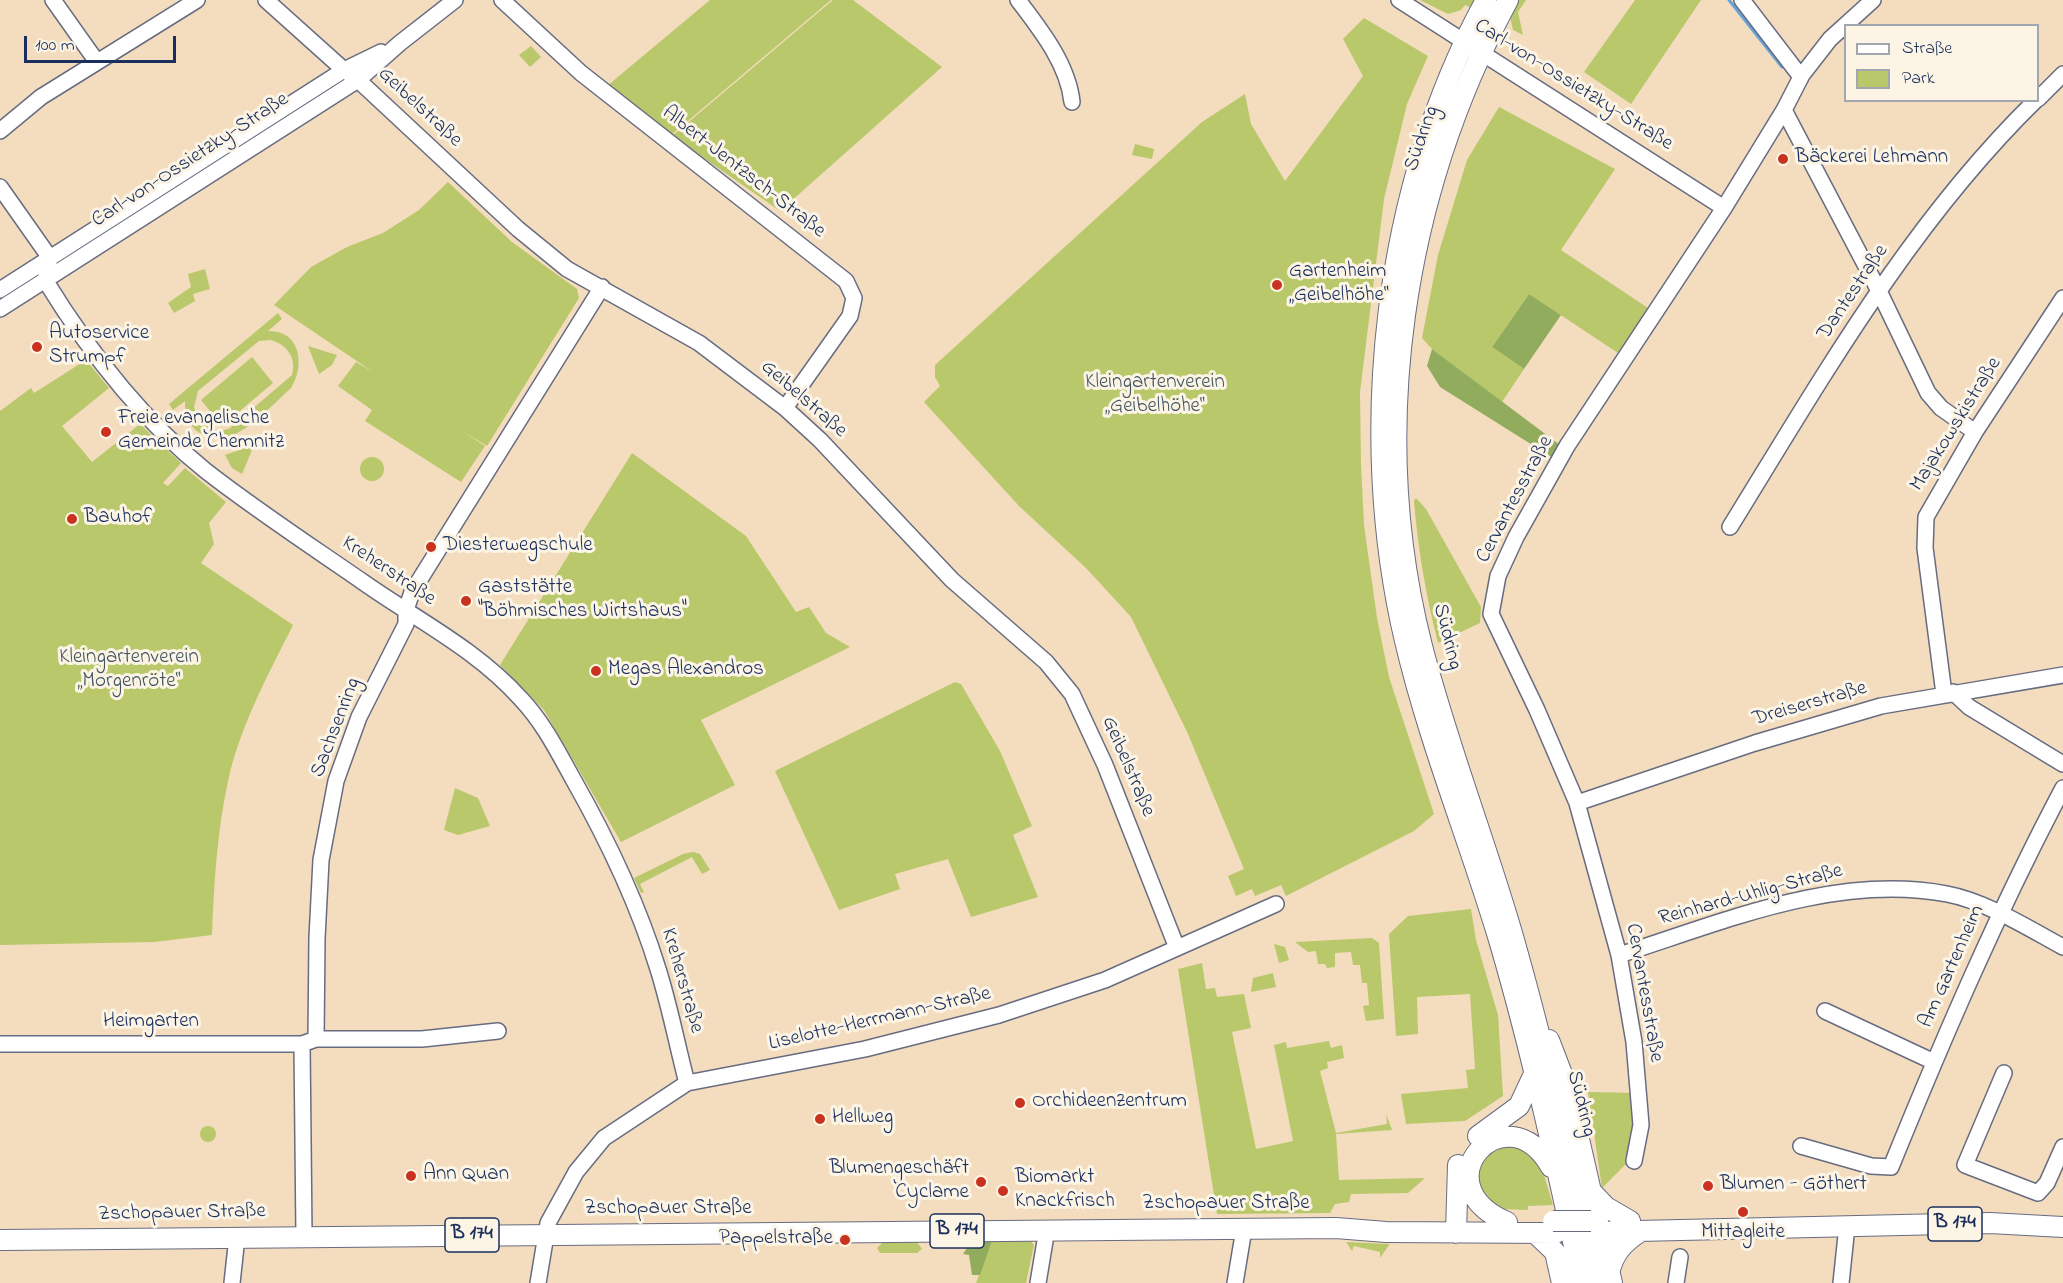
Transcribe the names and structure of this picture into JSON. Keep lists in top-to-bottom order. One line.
{"streets":{"main road":["Südring","Zschopauer Straße","B 174"],"street":["Carl-von-Ossietzky-Straße","Geibelstraße","Albert-Jentzsch-Straße","Dantestraße","Majakowskistraße","Cervantesstraße","Kreherstraße","Dreiserstraße","Sachsenring","Reinhard-Uhlig-Straße","Am Gartenheim","Liselotte-Herrmann-Straße","Heimgarten"]},"crossings":[["Carl-von-Ossietzky-Straße","Geibelstraße"],["Carl-von-Ossietzky-Straße","Südring"],["Carl-von-Ossietzky-Straße","Cervantesstraße"],["Carl-von-Ossietzky-Straße","Kreherstraße"],["Geibelstraße","Albert-Jentzsch-Straße"],["Geibelstraße","Sachsenring"],["Geibelstraße","Liselotte-Herrmann-Straße"],["Majakowskistraße","Dreiserstraße"],["Cervantesstraße","Dreiserstraße"],["Cervantesstraße","Reinhard-Uhlig-Straße"],["Kreherstraße","Sachsenring"],["Kreherstraße","Liselotte-Herrmann-Straße"],["Sachsenring","Heimgarten"],["Sachsenring","Zschopauer Straße"],["Reinhard-Uhlig-Straße","Am Gartenheim"],["Liselotte-Herrmann-Straße","Zschopauer Straße"]],"parks":["Kleingartenverein „Geibelhöhe“","Kleingartenverein „Morgenröte“"],"places":["Bäckerei Lehmann","Gartenheim „Geibelhöhe“","Autoservice Strumpf","Freie evangelische Gemeinde Chemnitz","Bauhof","Diesterwegschule","Gaststätte \"Böhmisches Wirtshaus\"","Megas Alexandros","Orchideenzentrum","Hellweg","Ann Quan","Blumengeschäft Cyclame","Blumen - Göthert","Biomarkt Knackfrisch","Mittagleite","Pappelstraße"],"legend":["Straße","Park"],"scale_bar":"100 m"}
